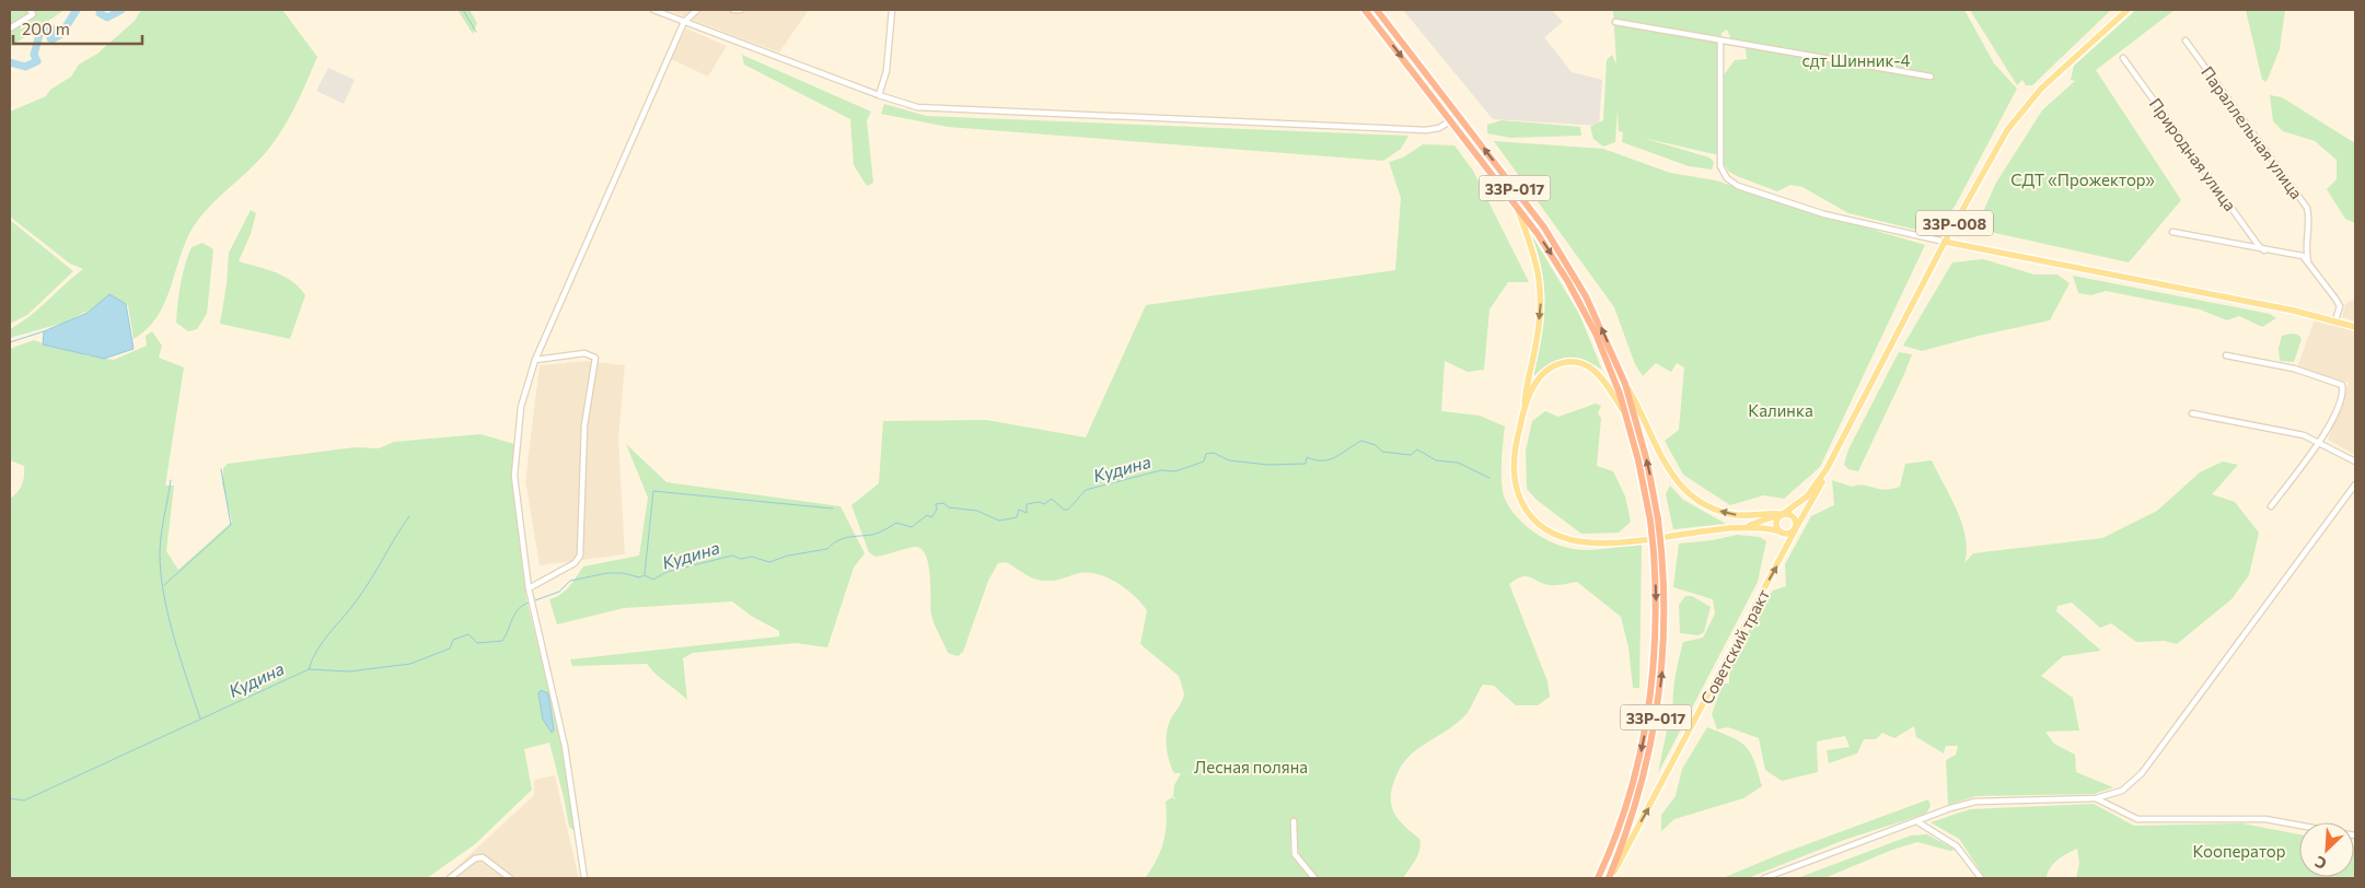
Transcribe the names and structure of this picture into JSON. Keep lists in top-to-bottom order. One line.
{"streets":{"highway":["33Р-017"],"main road":["33Р-008","Советский тракт"],"street":["Параллельная улица","Природная улица"]},"crossings":[["33Р-017","Советский тракт"],["33Р-008","Советский тракт"]],"one_way":["Советский тракт"],"water":["Кудина"],"parks":["сдт Шинник-4","СДТ «Прожектор»","Калинка","Лесная поляна","Кооператор"],"scale_bar":"200 m","north":"bottom left"}
